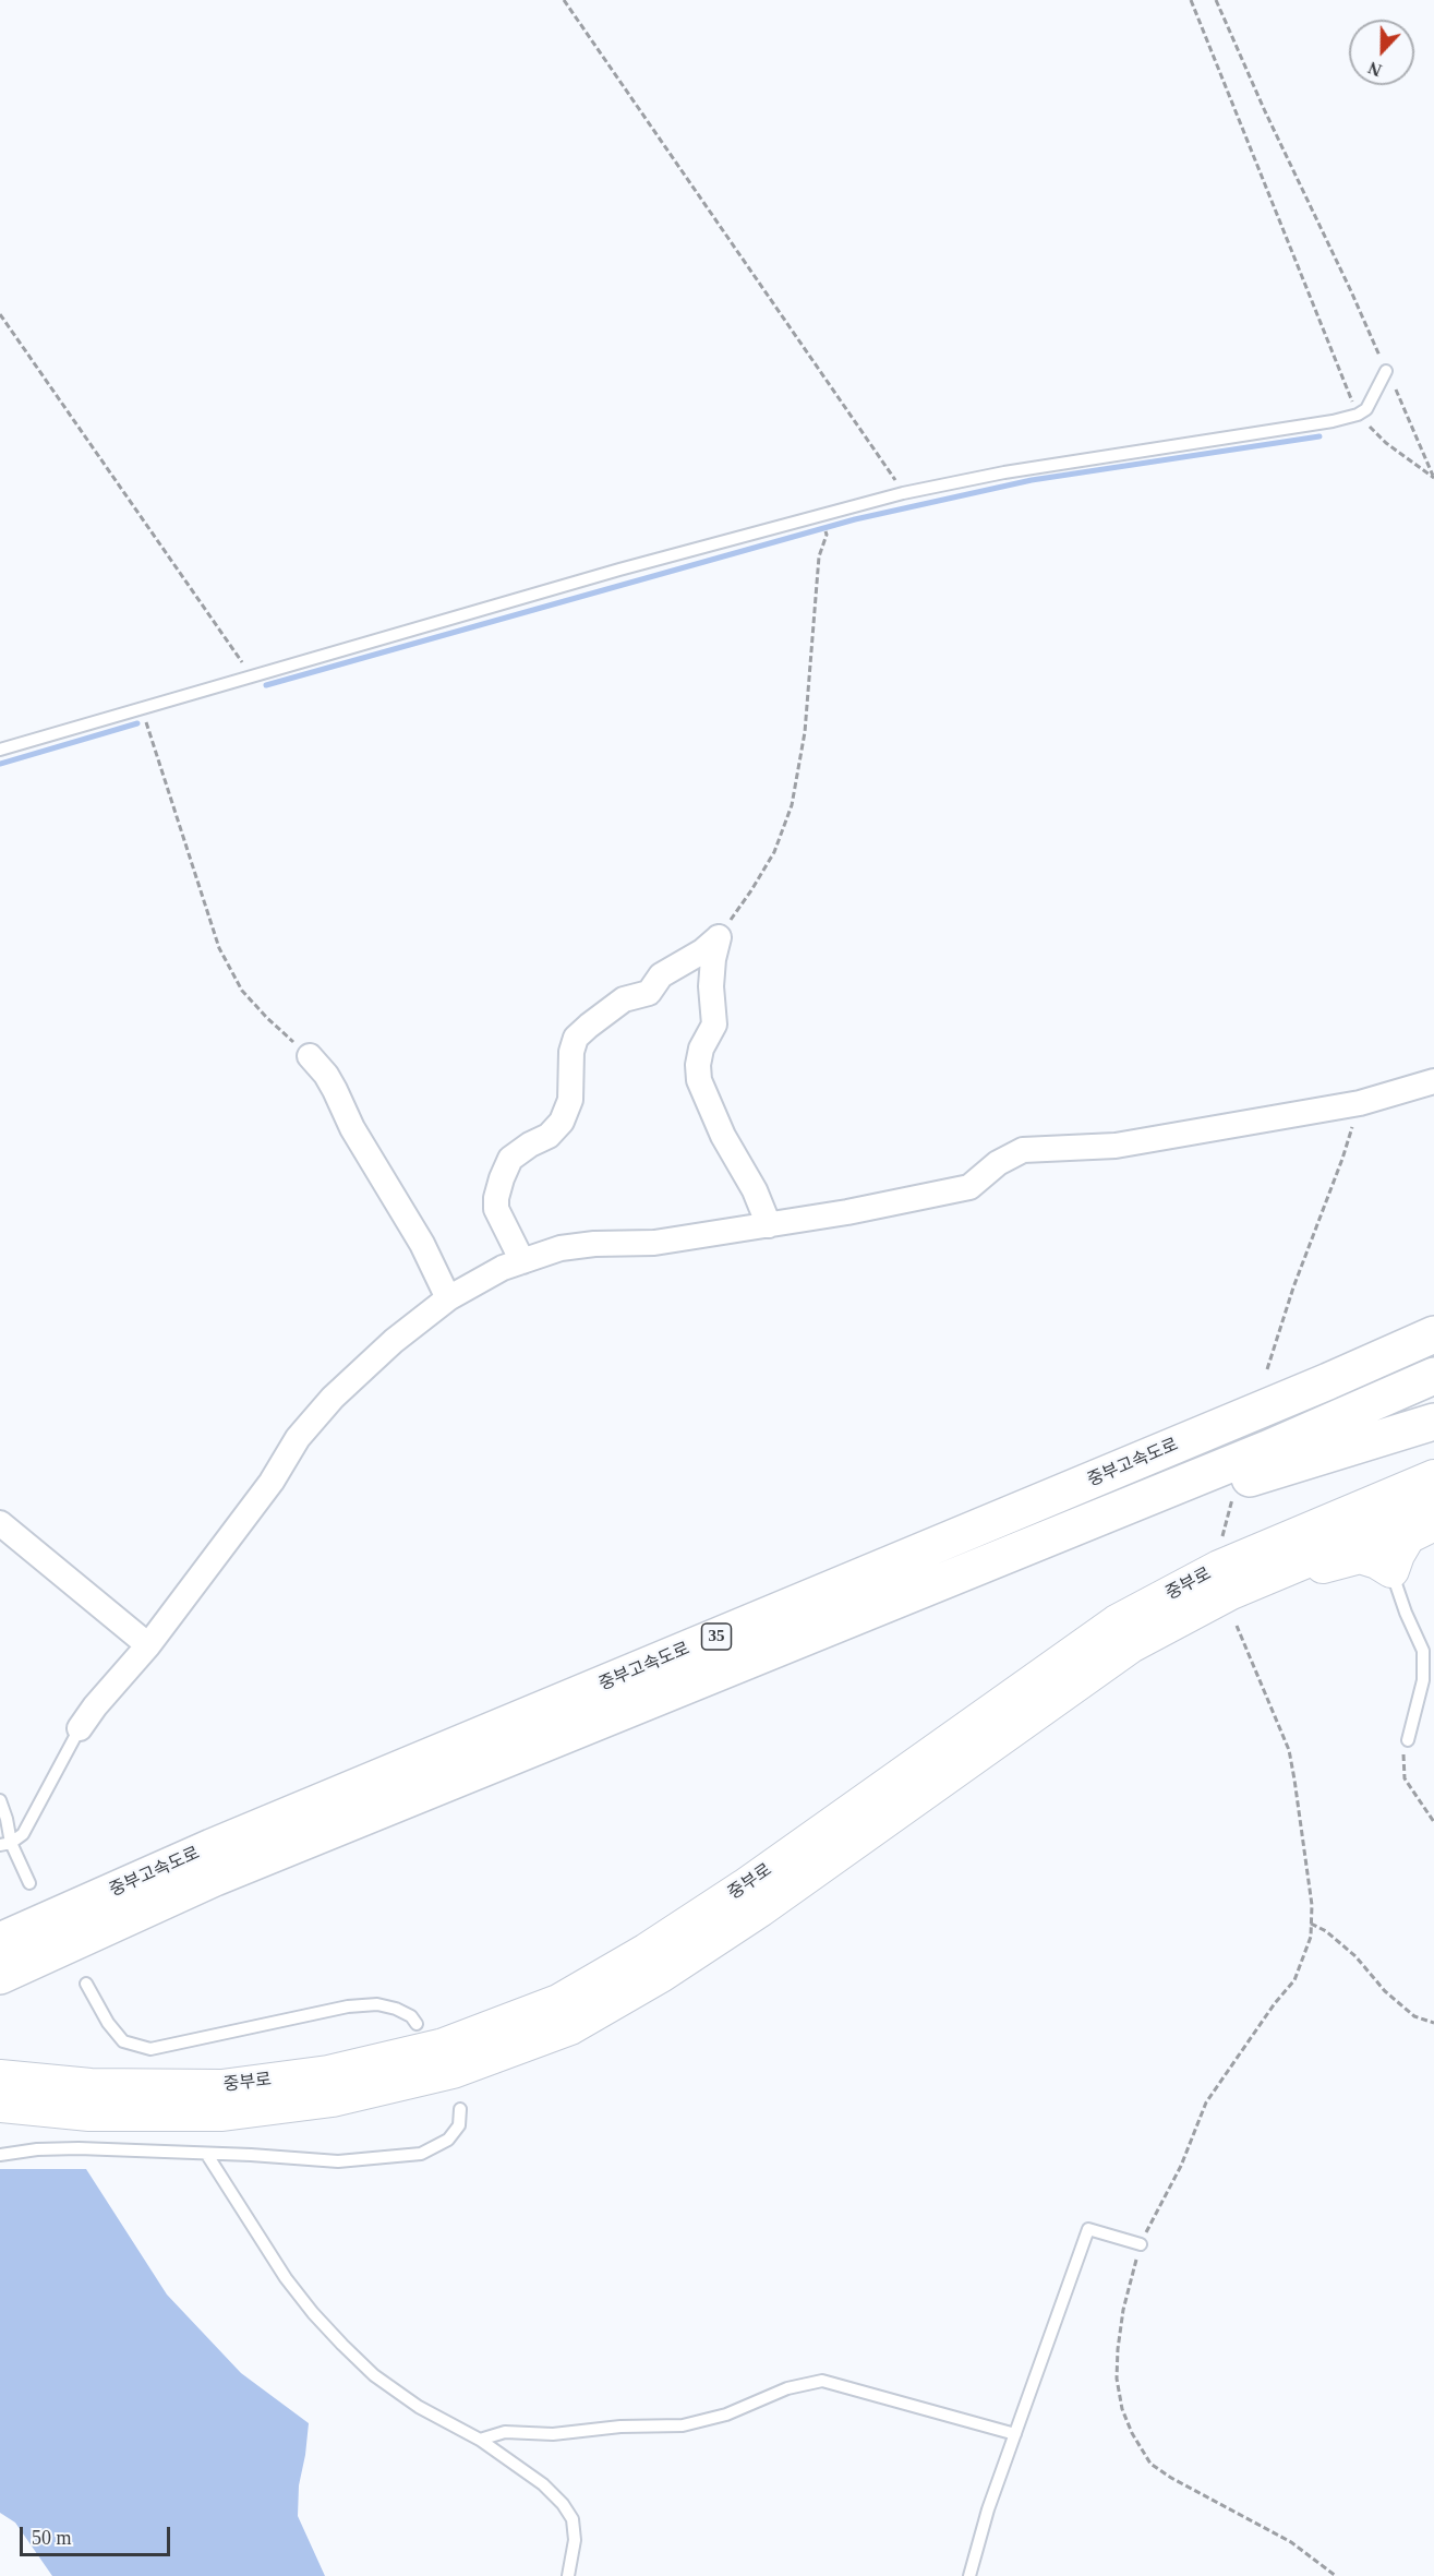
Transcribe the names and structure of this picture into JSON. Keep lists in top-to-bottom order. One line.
{"streets":{"highway":["중부고속도로","35"],"main road":["중부로"]},"scale_bar":"50 m","north":"bottom"}
